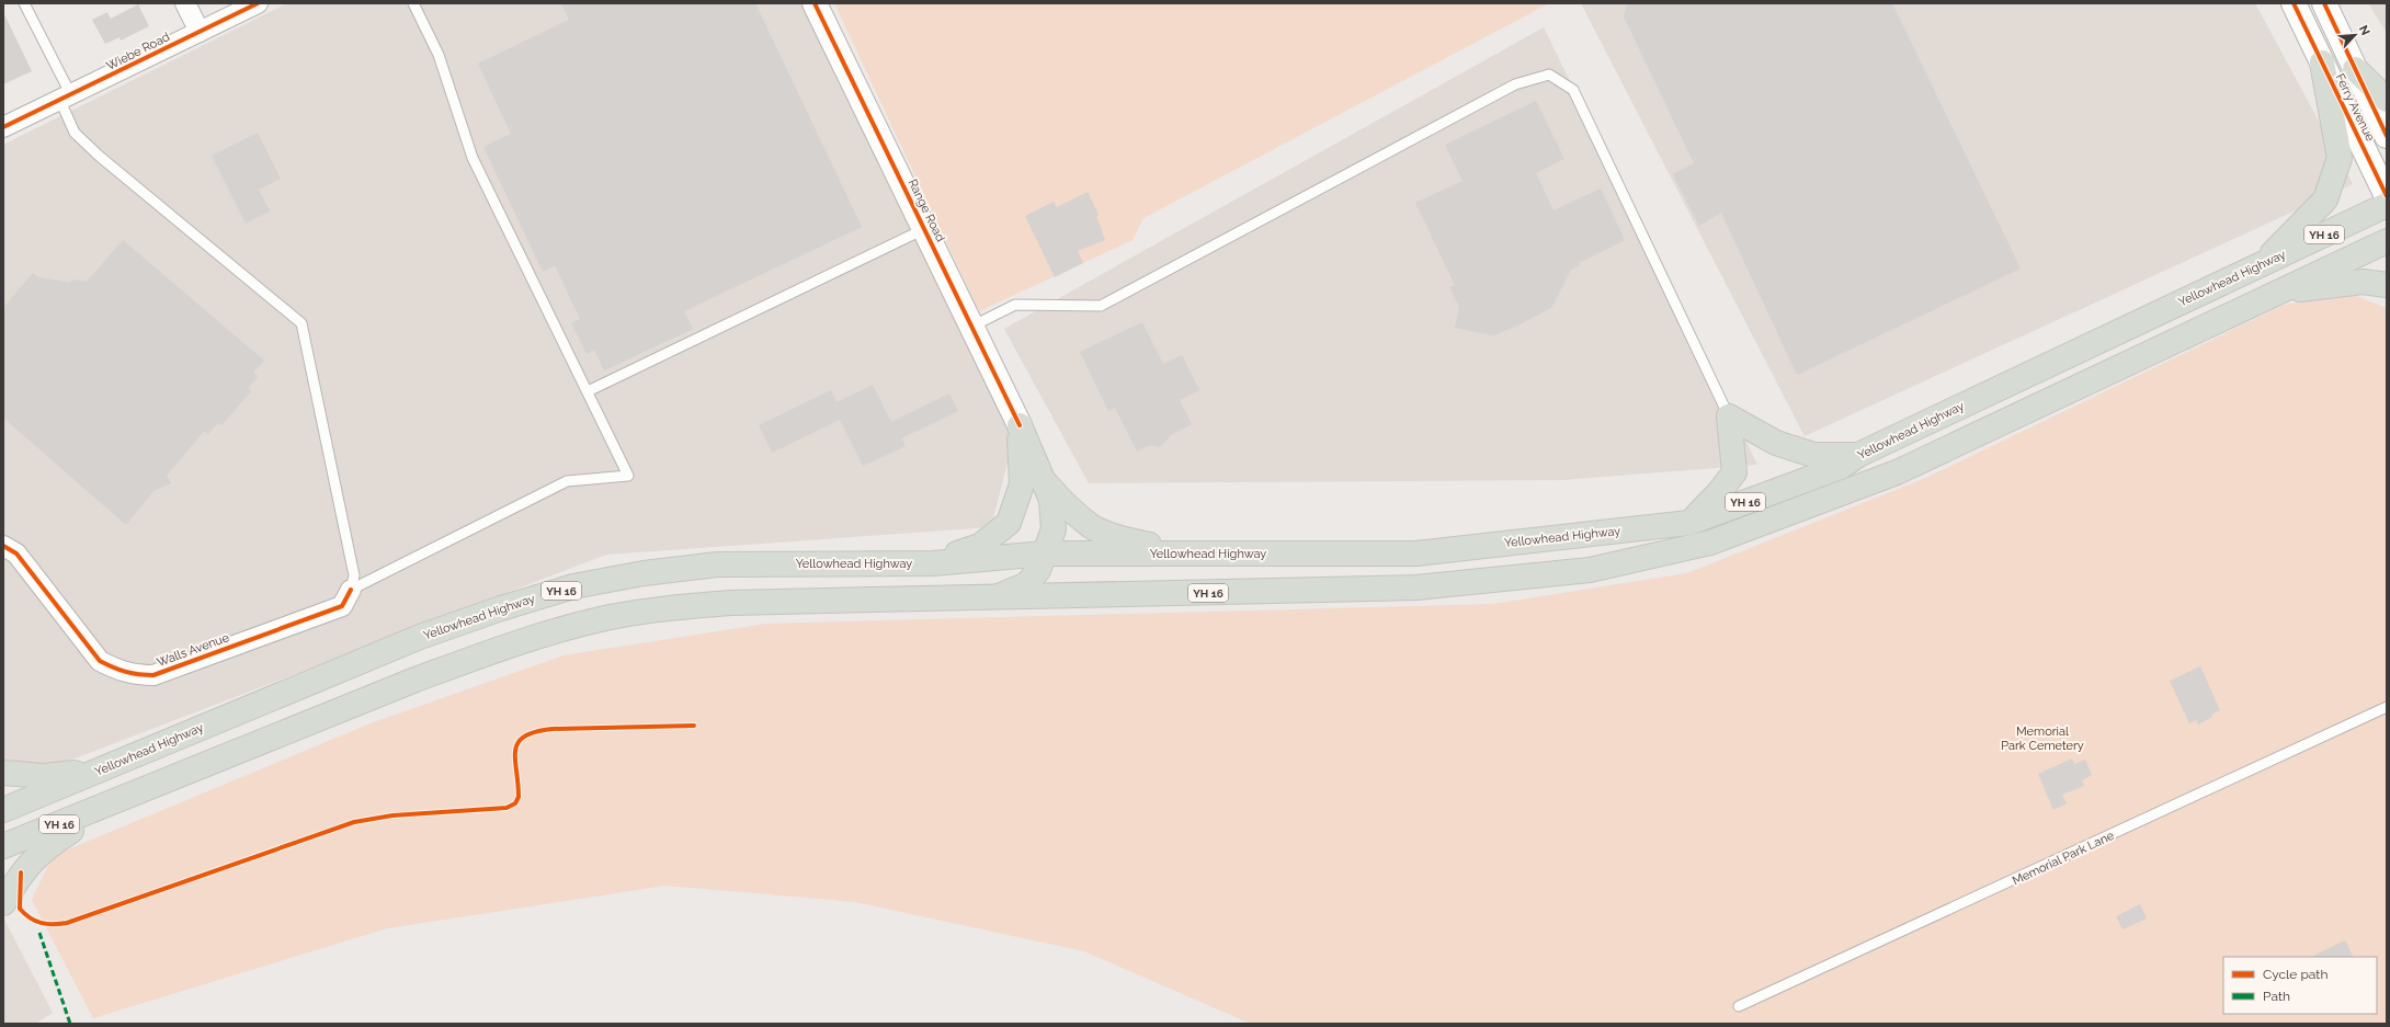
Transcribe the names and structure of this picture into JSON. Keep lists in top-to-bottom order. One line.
{"streets":{"highway":["YH 16","Yellowhead Highway"],"street":["Wiebe Road","Ferry Avenue","Range Road","Walls Avenue"],"lane":["Memorial Park Lane"]},"parks":["Memorial Park Cemetery"],"legend":["Cycle path","Path"],"north":"top right"}
